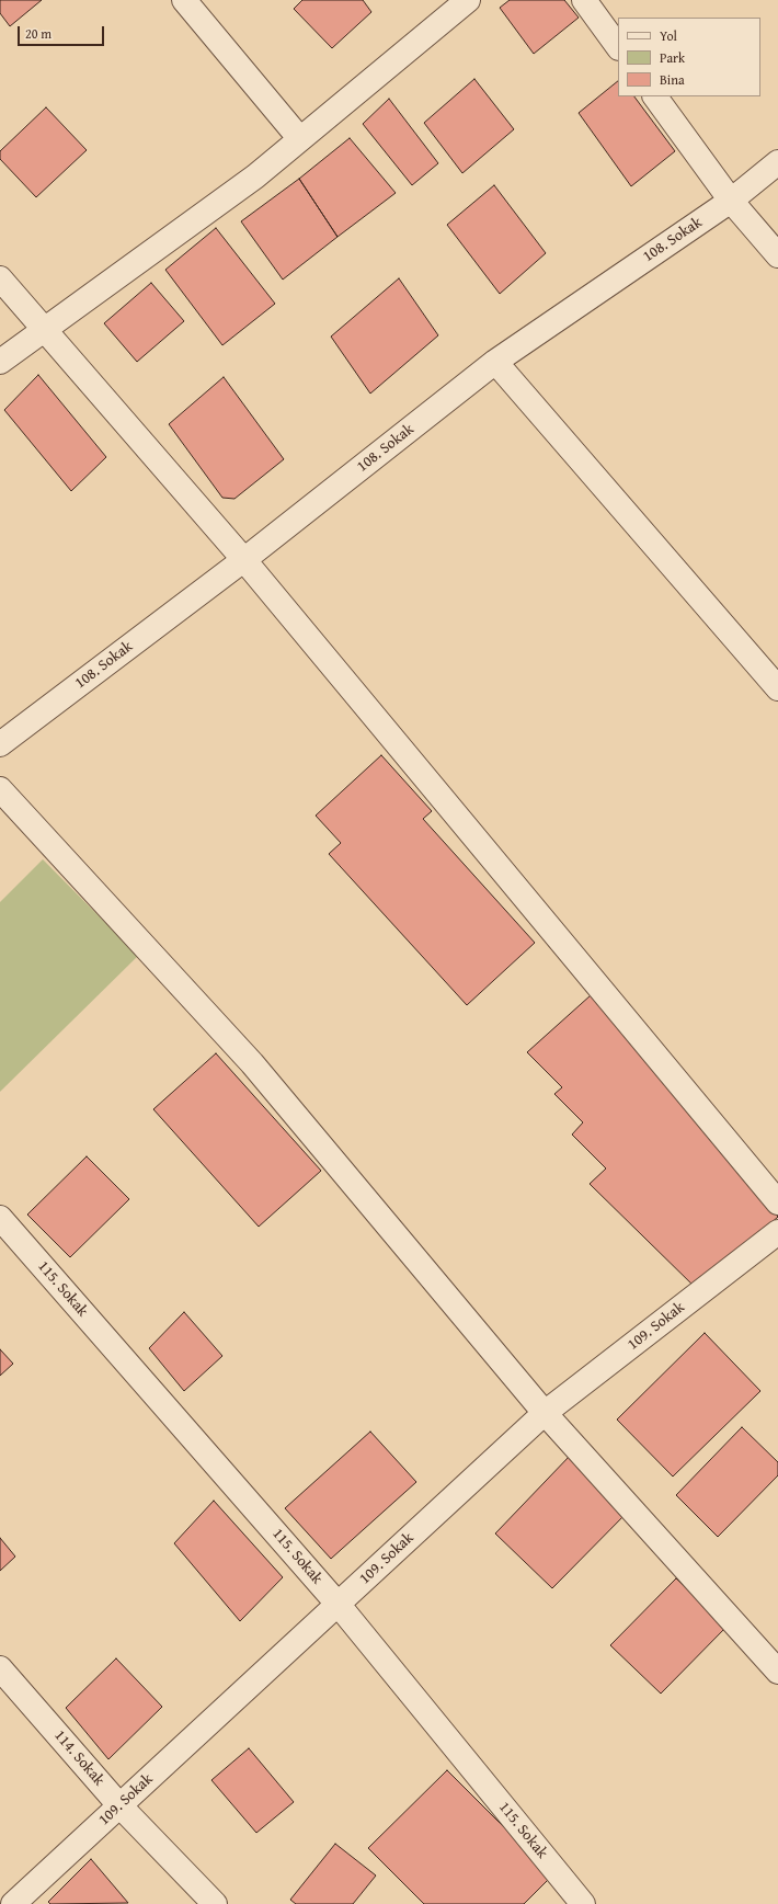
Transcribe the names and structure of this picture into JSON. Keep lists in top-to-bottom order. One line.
{"streets":{"street":["108. Sokak","115. Sokak","109. Sokak","114. Sokak"]},"crossings":[["115. Sokak","109. Sokak"],["109. Sokak","114. Sokak"]],"legend":["Yol","Park","Bina"],"scale_bar":"20 m"}
